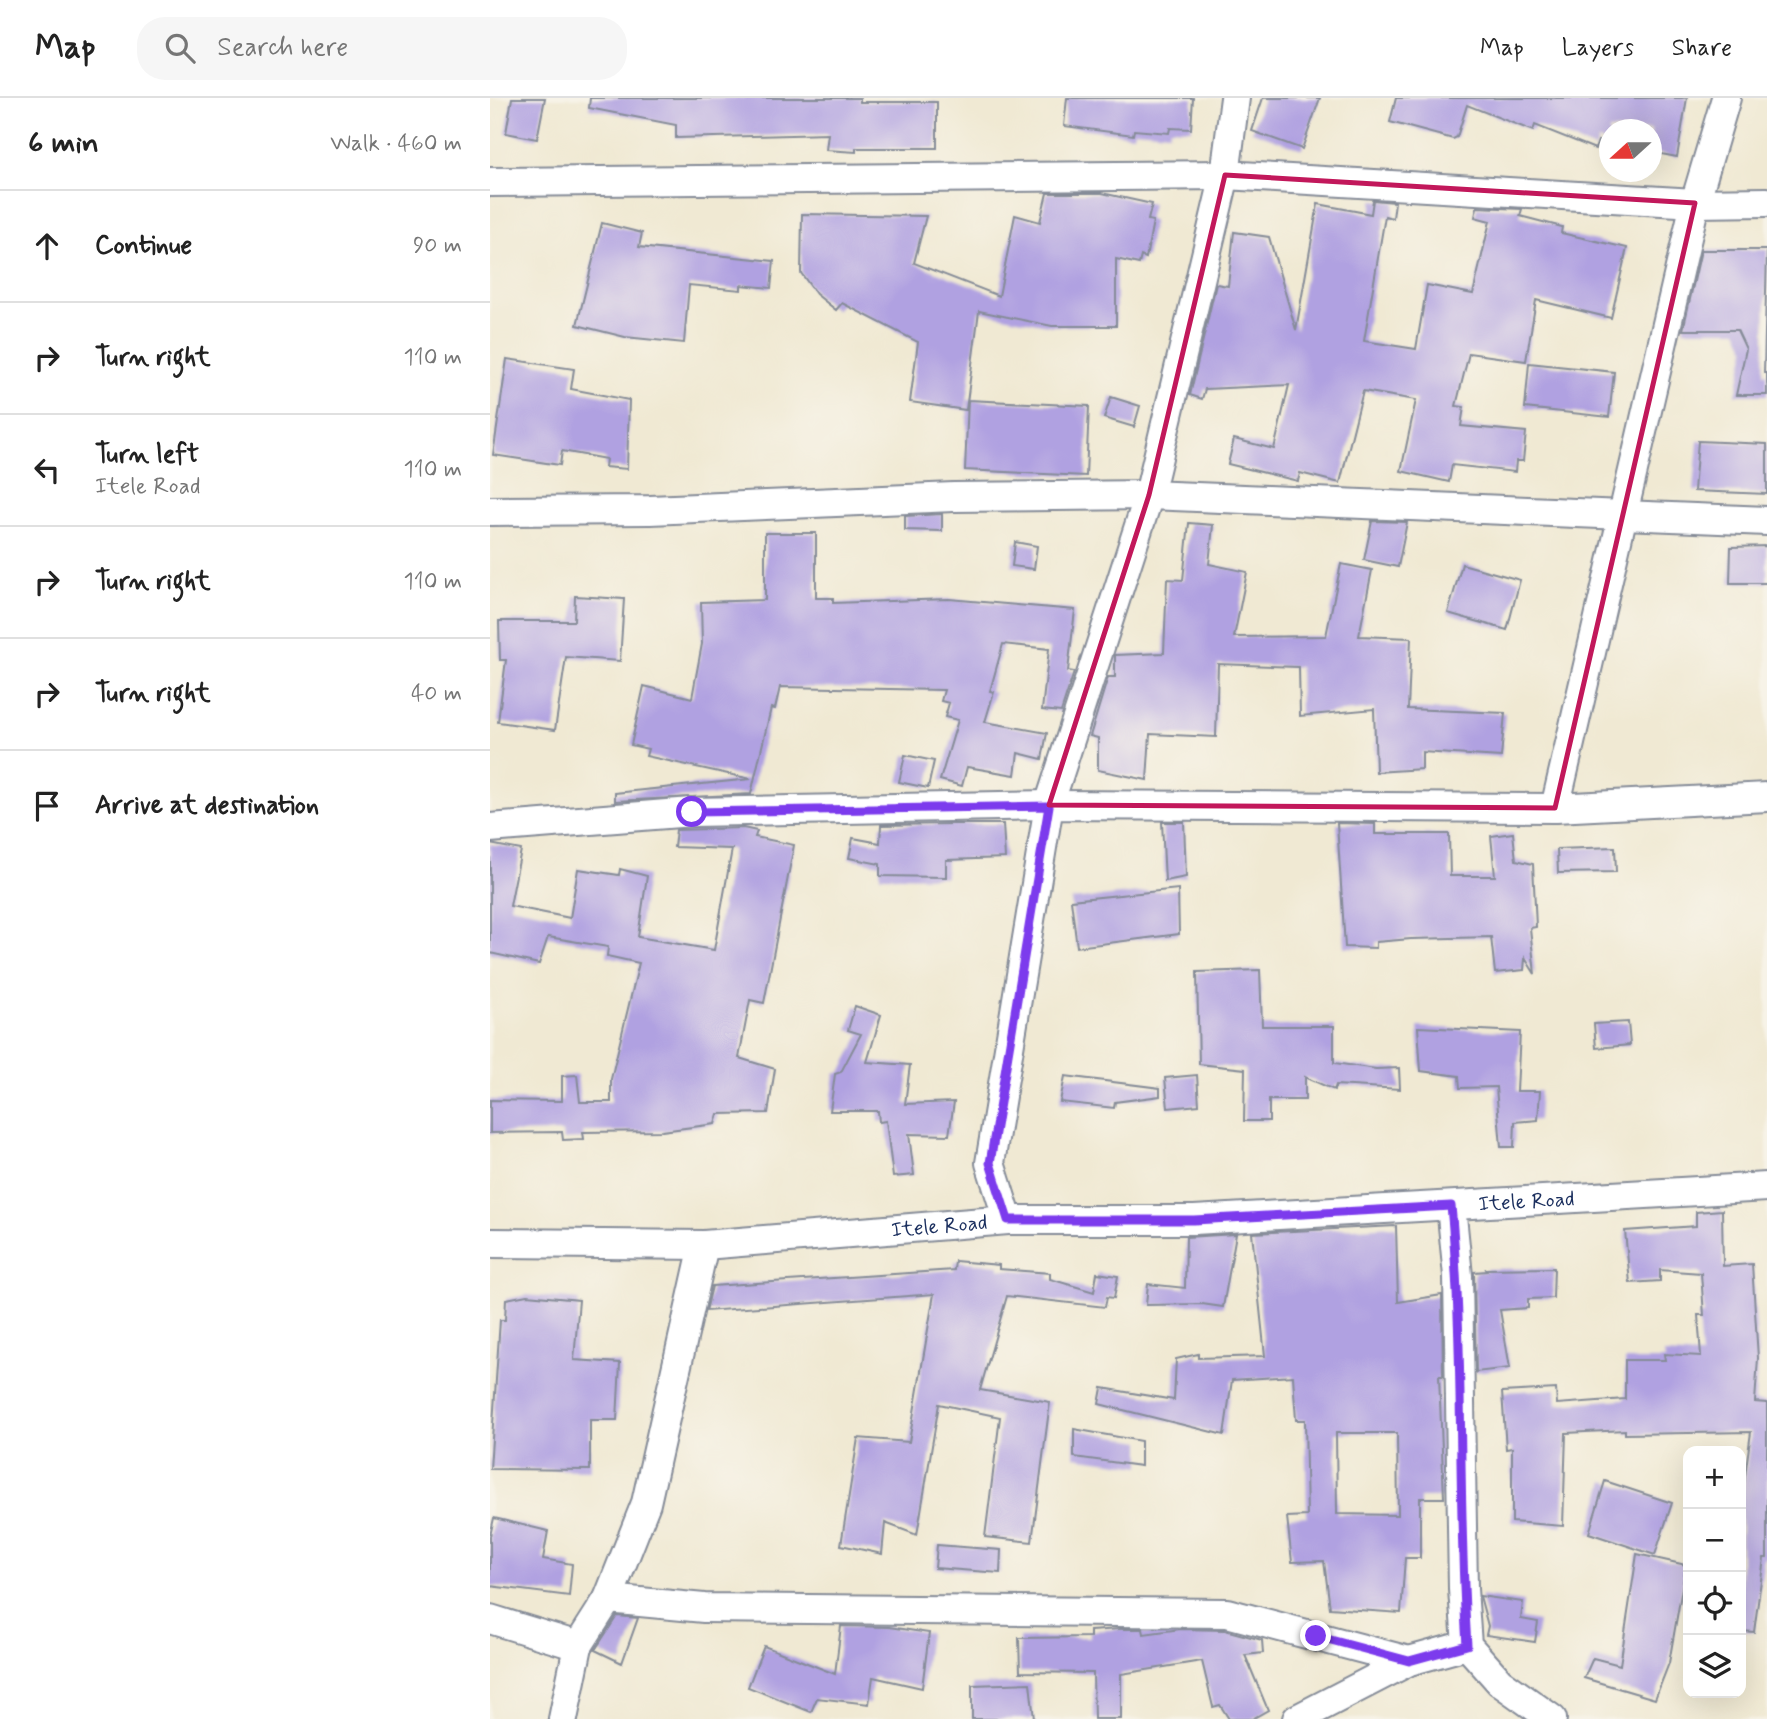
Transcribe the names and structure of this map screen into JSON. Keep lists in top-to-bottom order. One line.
{"streets":{"street":["Itele Road"]},"north":"left","page":{"header":"Map","search":"Search here","nav":["Map","Layers","Share"],"heading":["6 min","Walk · 460 m"],"list":[["Continue","90 m"],["Turn right","110 m"],["Turn left","Itele Road","110 m"],["Turn right","110 m"],["Turn right","40 m"],"Arrive at destination"],"map_buttons":["+","−"]}}
